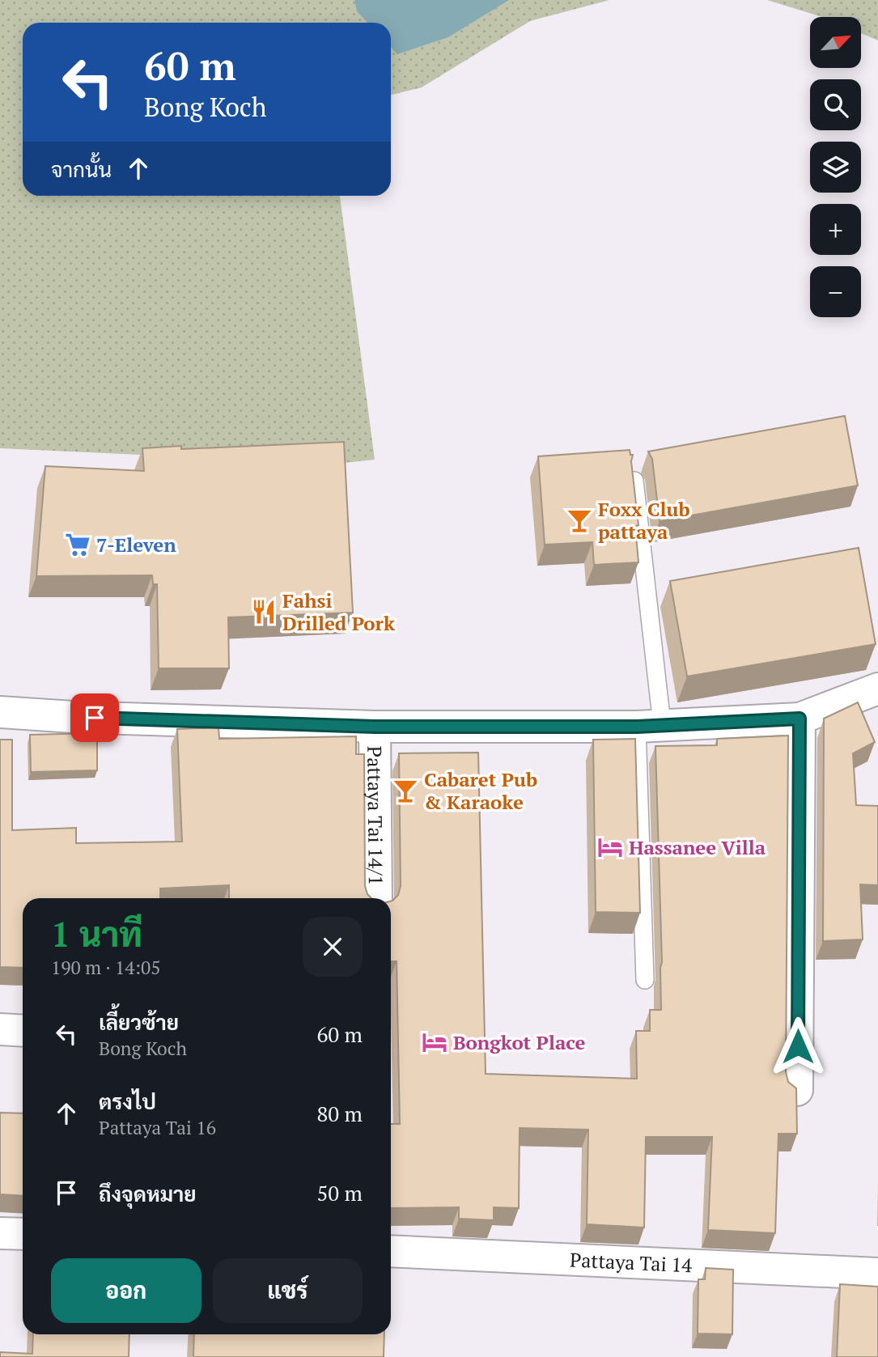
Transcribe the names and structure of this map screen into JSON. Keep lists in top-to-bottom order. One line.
{"streets":{"street":["Pattaya Tai 14/1","Pattaya Tai 14"]},"places":{"bar":["Foxx Club pattaya","Cabaret Pub & Karaoke"],"supermarket":["7-Eleven"],"restaurant":["Fahsi Drilled Pork"],"hotel":["Hassanee Villa","Bongkot Place"]},"north":"top right","page":{"map_buttons":["+","−"],"turn":["60 m","Bong Koch"],"then":"จากนั้น","heading":["1 นาที","190 m · 14:05"],"list":[{"name":"เลี้ยวซ้าย","note":"Bong Koch","value":"60 m"},{"name":"ตรงไป","note":"Pattaya Tai 16","value":"80 m"},{"name":"ถึงจุดหมาย","value":"50 m"}],"buttons":["ออก","แชร์"]}}
